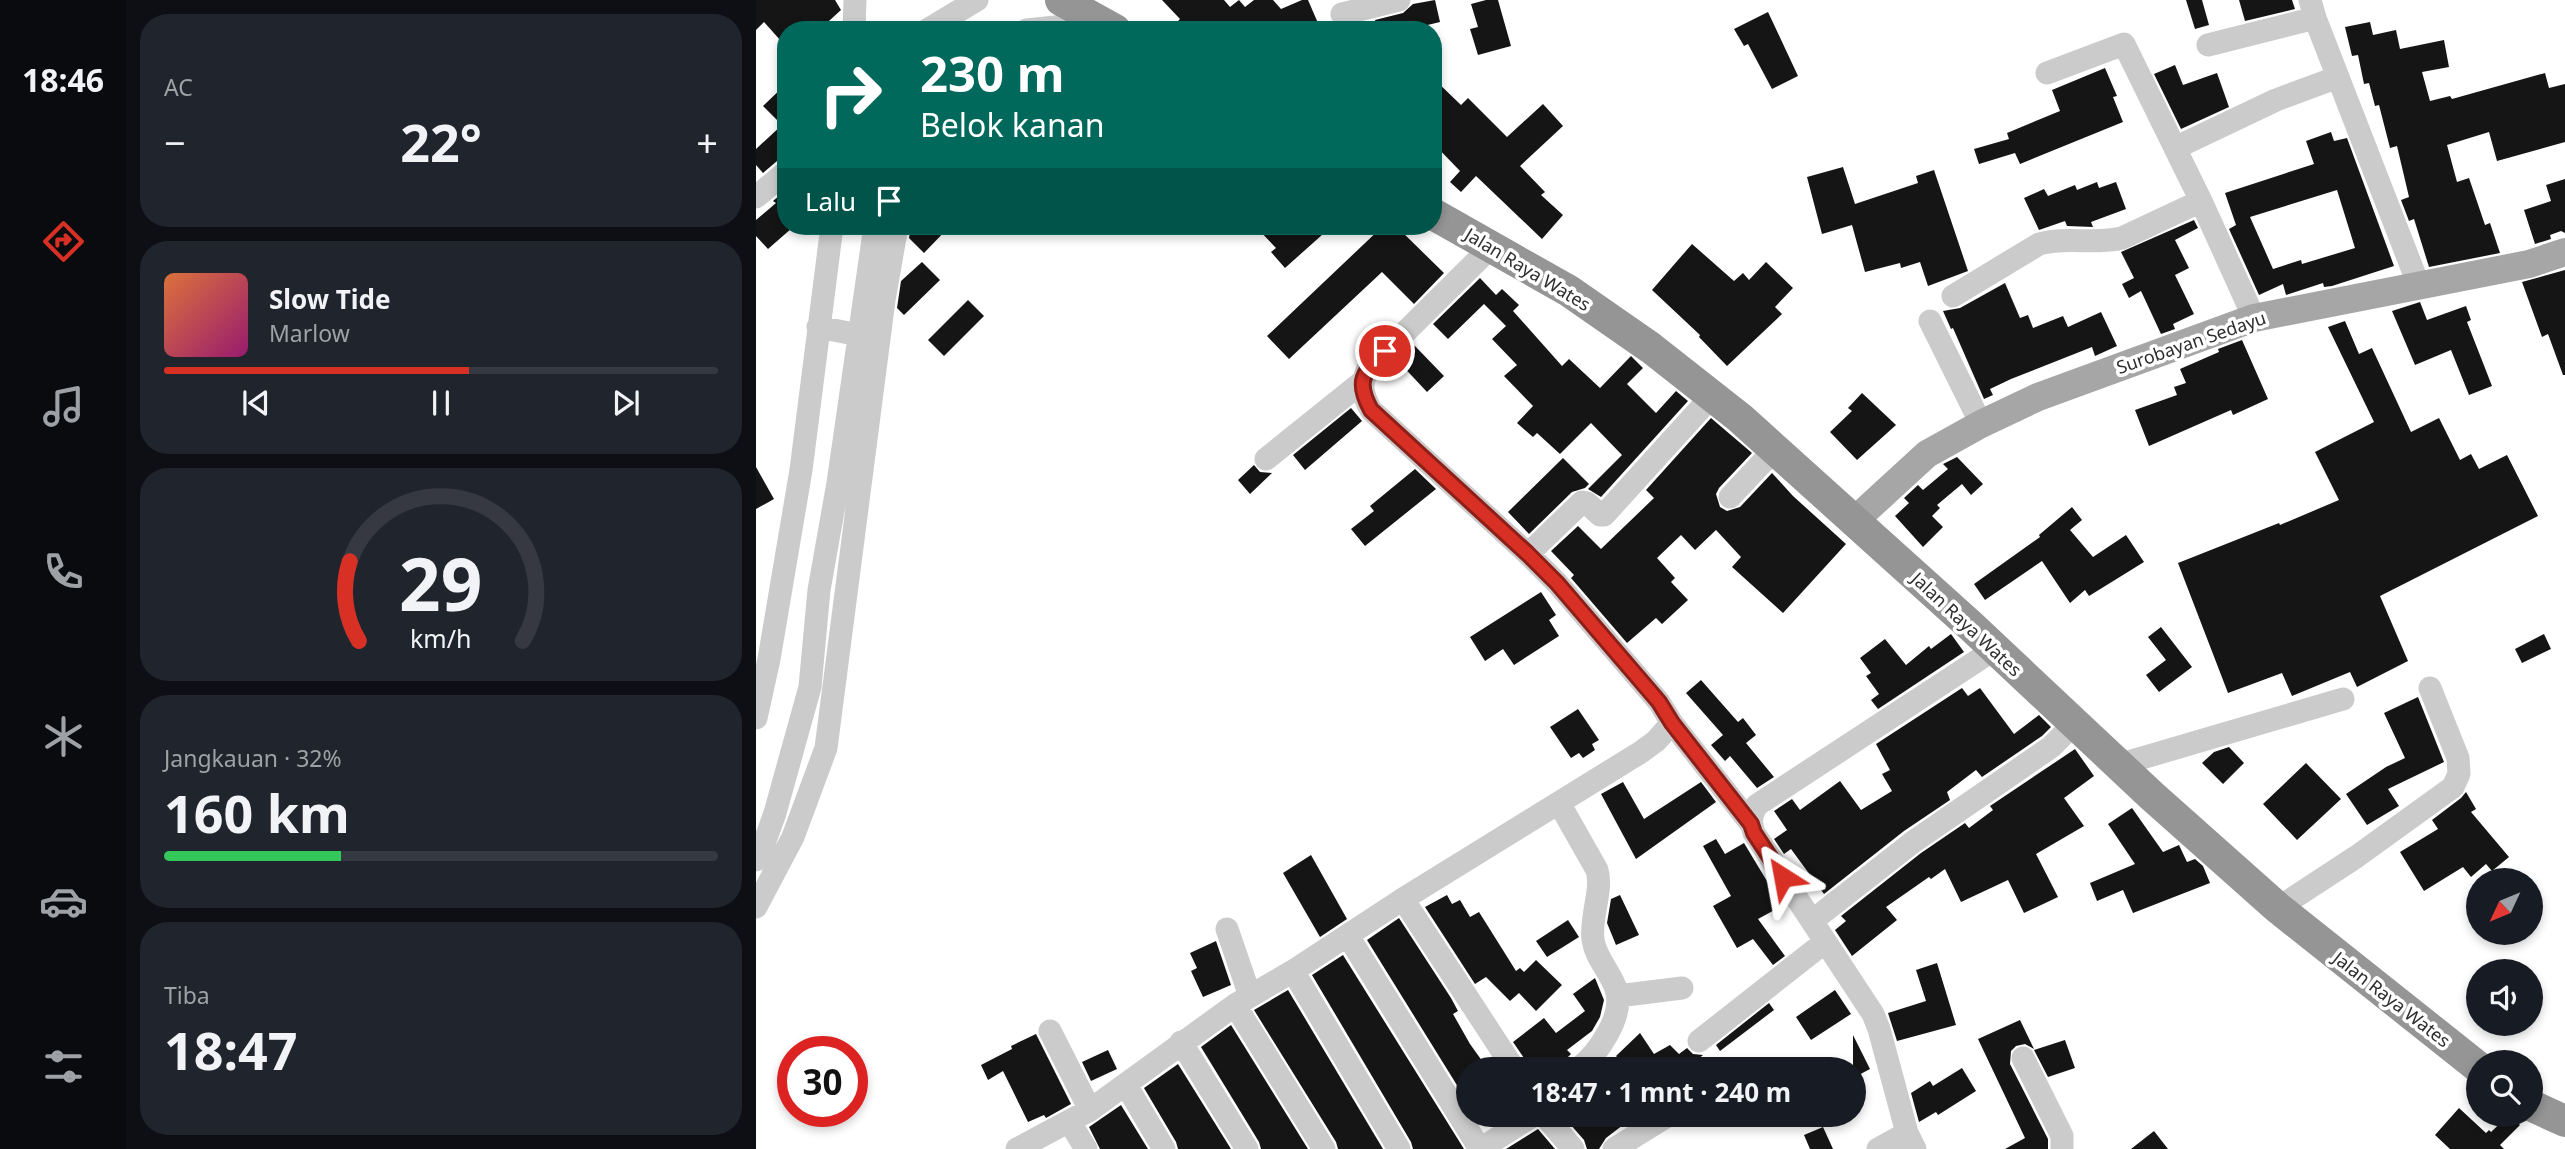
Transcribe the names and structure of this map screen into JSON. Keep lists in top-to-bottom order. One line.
{"streets":{"highway":["Jalan Raya Wates"],"main road":["Surobayan Sedayu"]},"crossings":[["Jalan Raya Wates","Surobayan Sedayu"]],"north":"bottom left","page":{"tabs":"18:46","tile":["AC",["Jangkauan · 32%","160 km"],["Tiba","18:47"]],"turn":["230 m","Belok kanan"],"heat":["−","22°","+"],"then":"Lalu","song":["Slow Tide","Marlow"],"limit":"30","trip":"18:47 · 1 mnt · 240 m","gauge":["29","km/h"]}}
